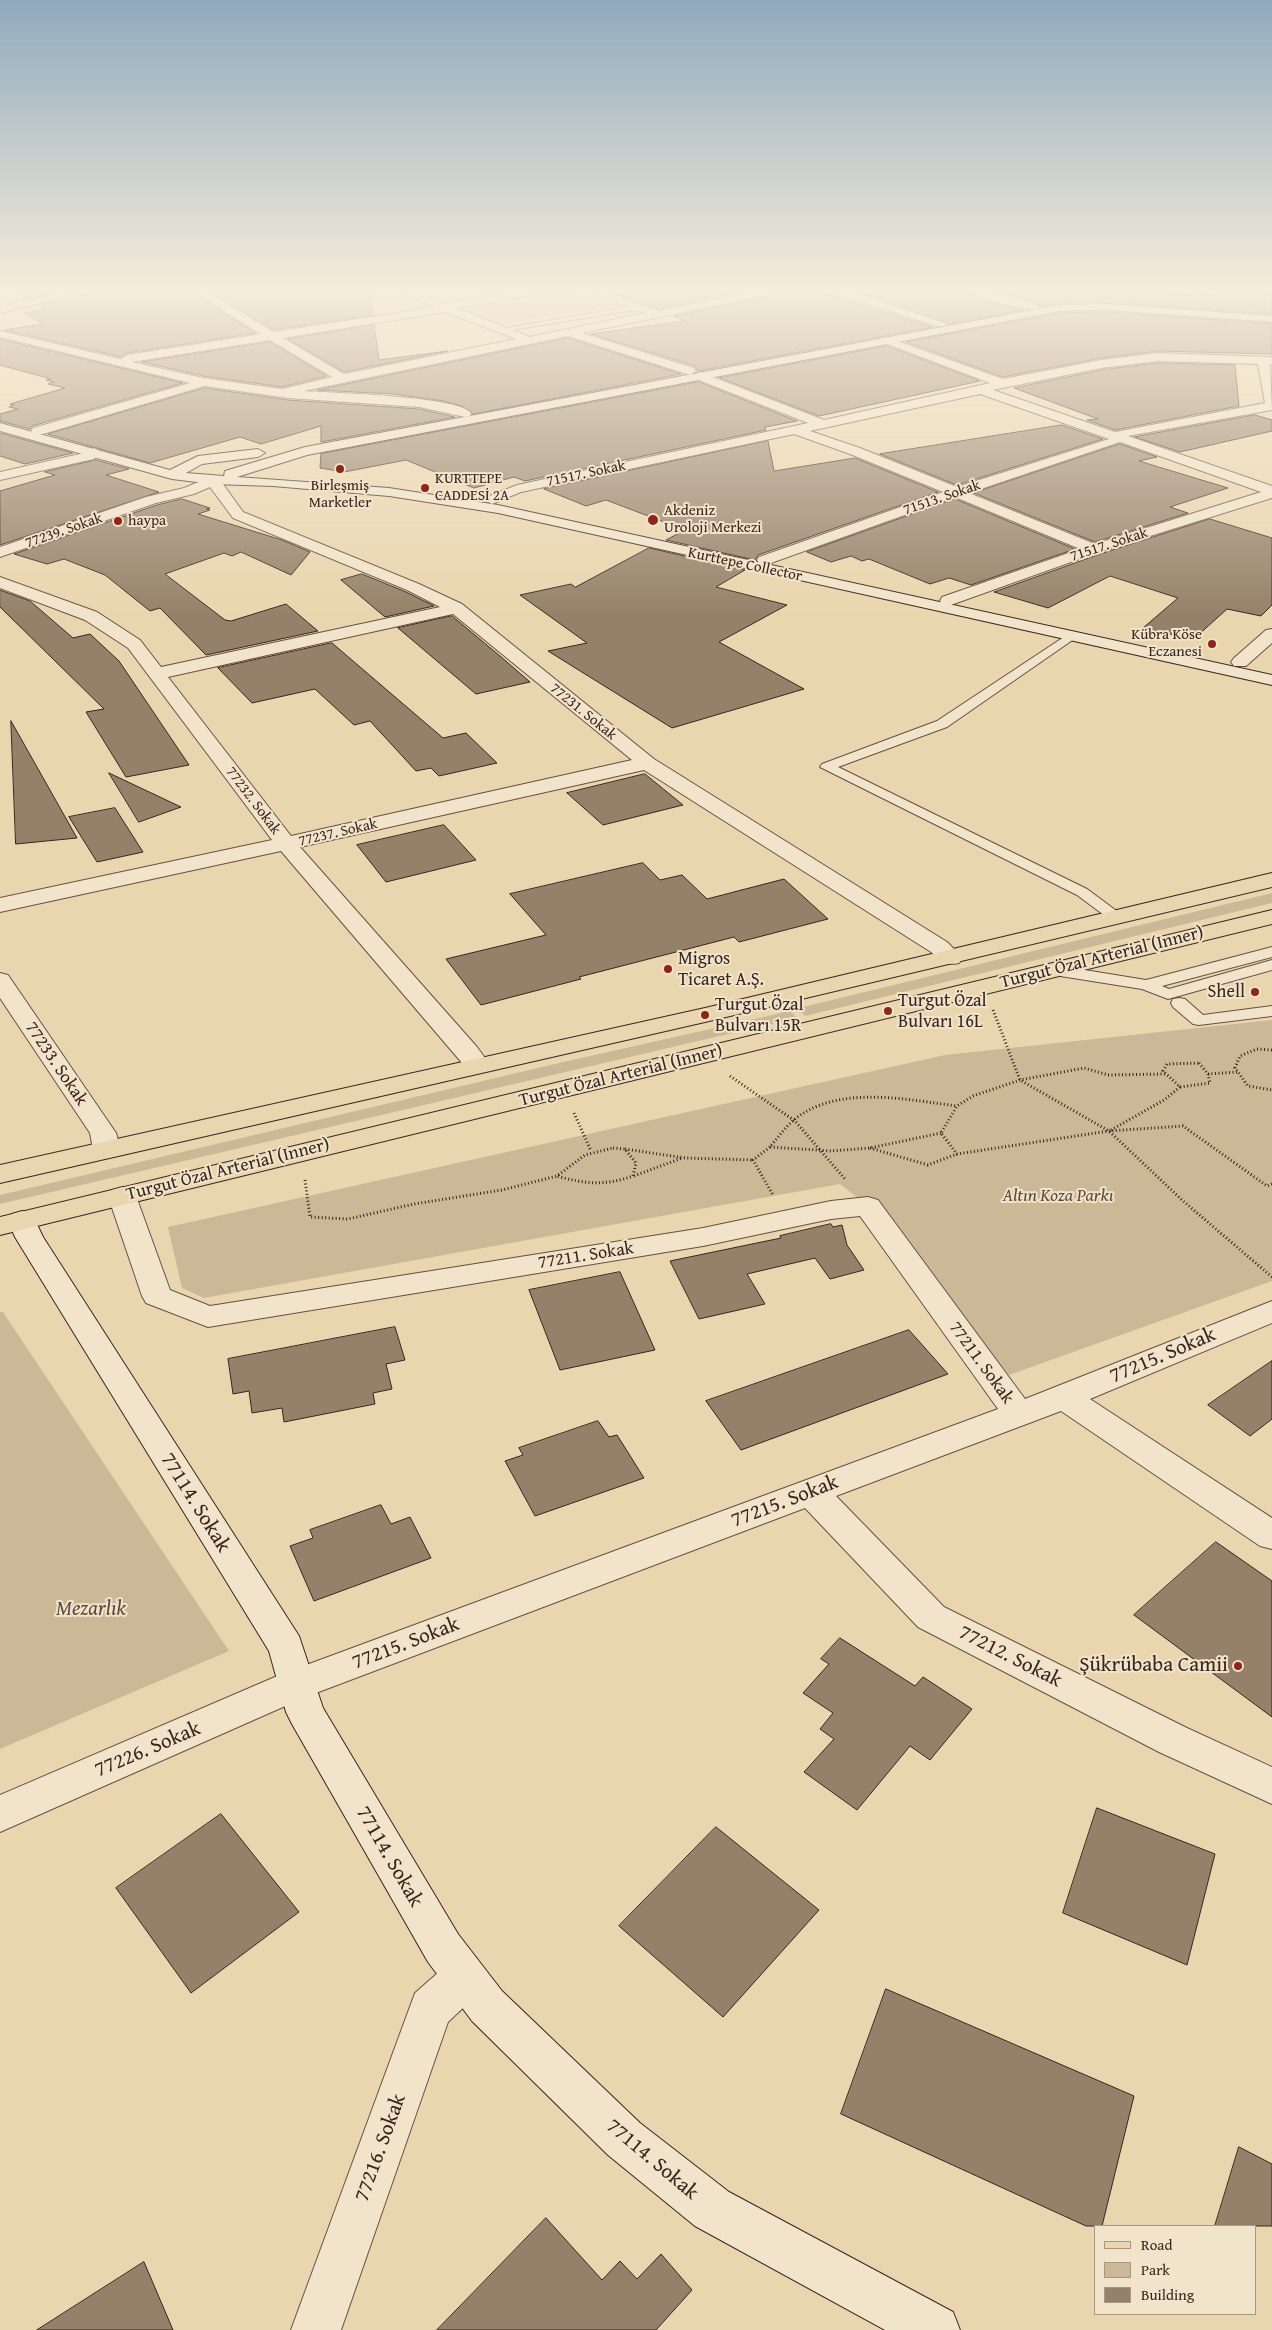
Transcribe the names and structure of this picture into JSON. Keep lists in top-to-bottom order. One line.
{"streets":{"main road":["Turgut Özal Arterial (Inner)"],"street":["71517. Sokak","71513. Sokak","77239. Sokak","Kurttepe Collector","77231. Sokak","77232. Sokak","77237. Sokak","77233. Sokak","77211. Sokak","77215. Sokak","77114. Sokak","77212. Sokak","77226. Sokak","77216. Sokak"]},"crossings":[["71517. Sokak","Kurttepe Collector"],["71513. Sokak","Kurttepe Collector"],["77239. Sokak","Kurttepe Collector"],["77239. Sokak","77231. Sokak"],["Kurttepe Collector","77231. Sokak"],["77231. Sokak","77237. Sokak"],["77231. Sokak","Turgut Özal Arterial (Inner)"],["77232. Sokak","77237. Sokak"],["77232. Sokak","Turgut Özal Arterial (Inner)"],["Turgut Özal Arterial (Inner)","77233. Sokak"],["Turgut Özal Arterial (Inner)","77211. Sokak"],["Turgut Özal Arterial (Inner)","77114. Sokak"],["77211. Sokak","77215. Sokak"],["77215. Sokak","77114. Sokak"],["77215. Sokak","77212. Sokak"],["77215. Sokak","77226. Sokak"],["77114. Sokak","77226. Sokak"],["77114. Sokak","77216. Sokak"]],"parks":["Altın Koza Parkı","Mezarlık"],"places":["Birleşmiş Marketler","KURTTEPE CADDESİ 2A","Akdeniz Uroloji Merkezi","haypa","Kübra Köse Eczanesi","Migros Ticaret A.Ş.","Shell","Turgut Özal Bulvarı 16L","Turgut Özal Bulvarı 15R","Şükrübaba Camii"],"legend":["Road","Park","Building"]}
